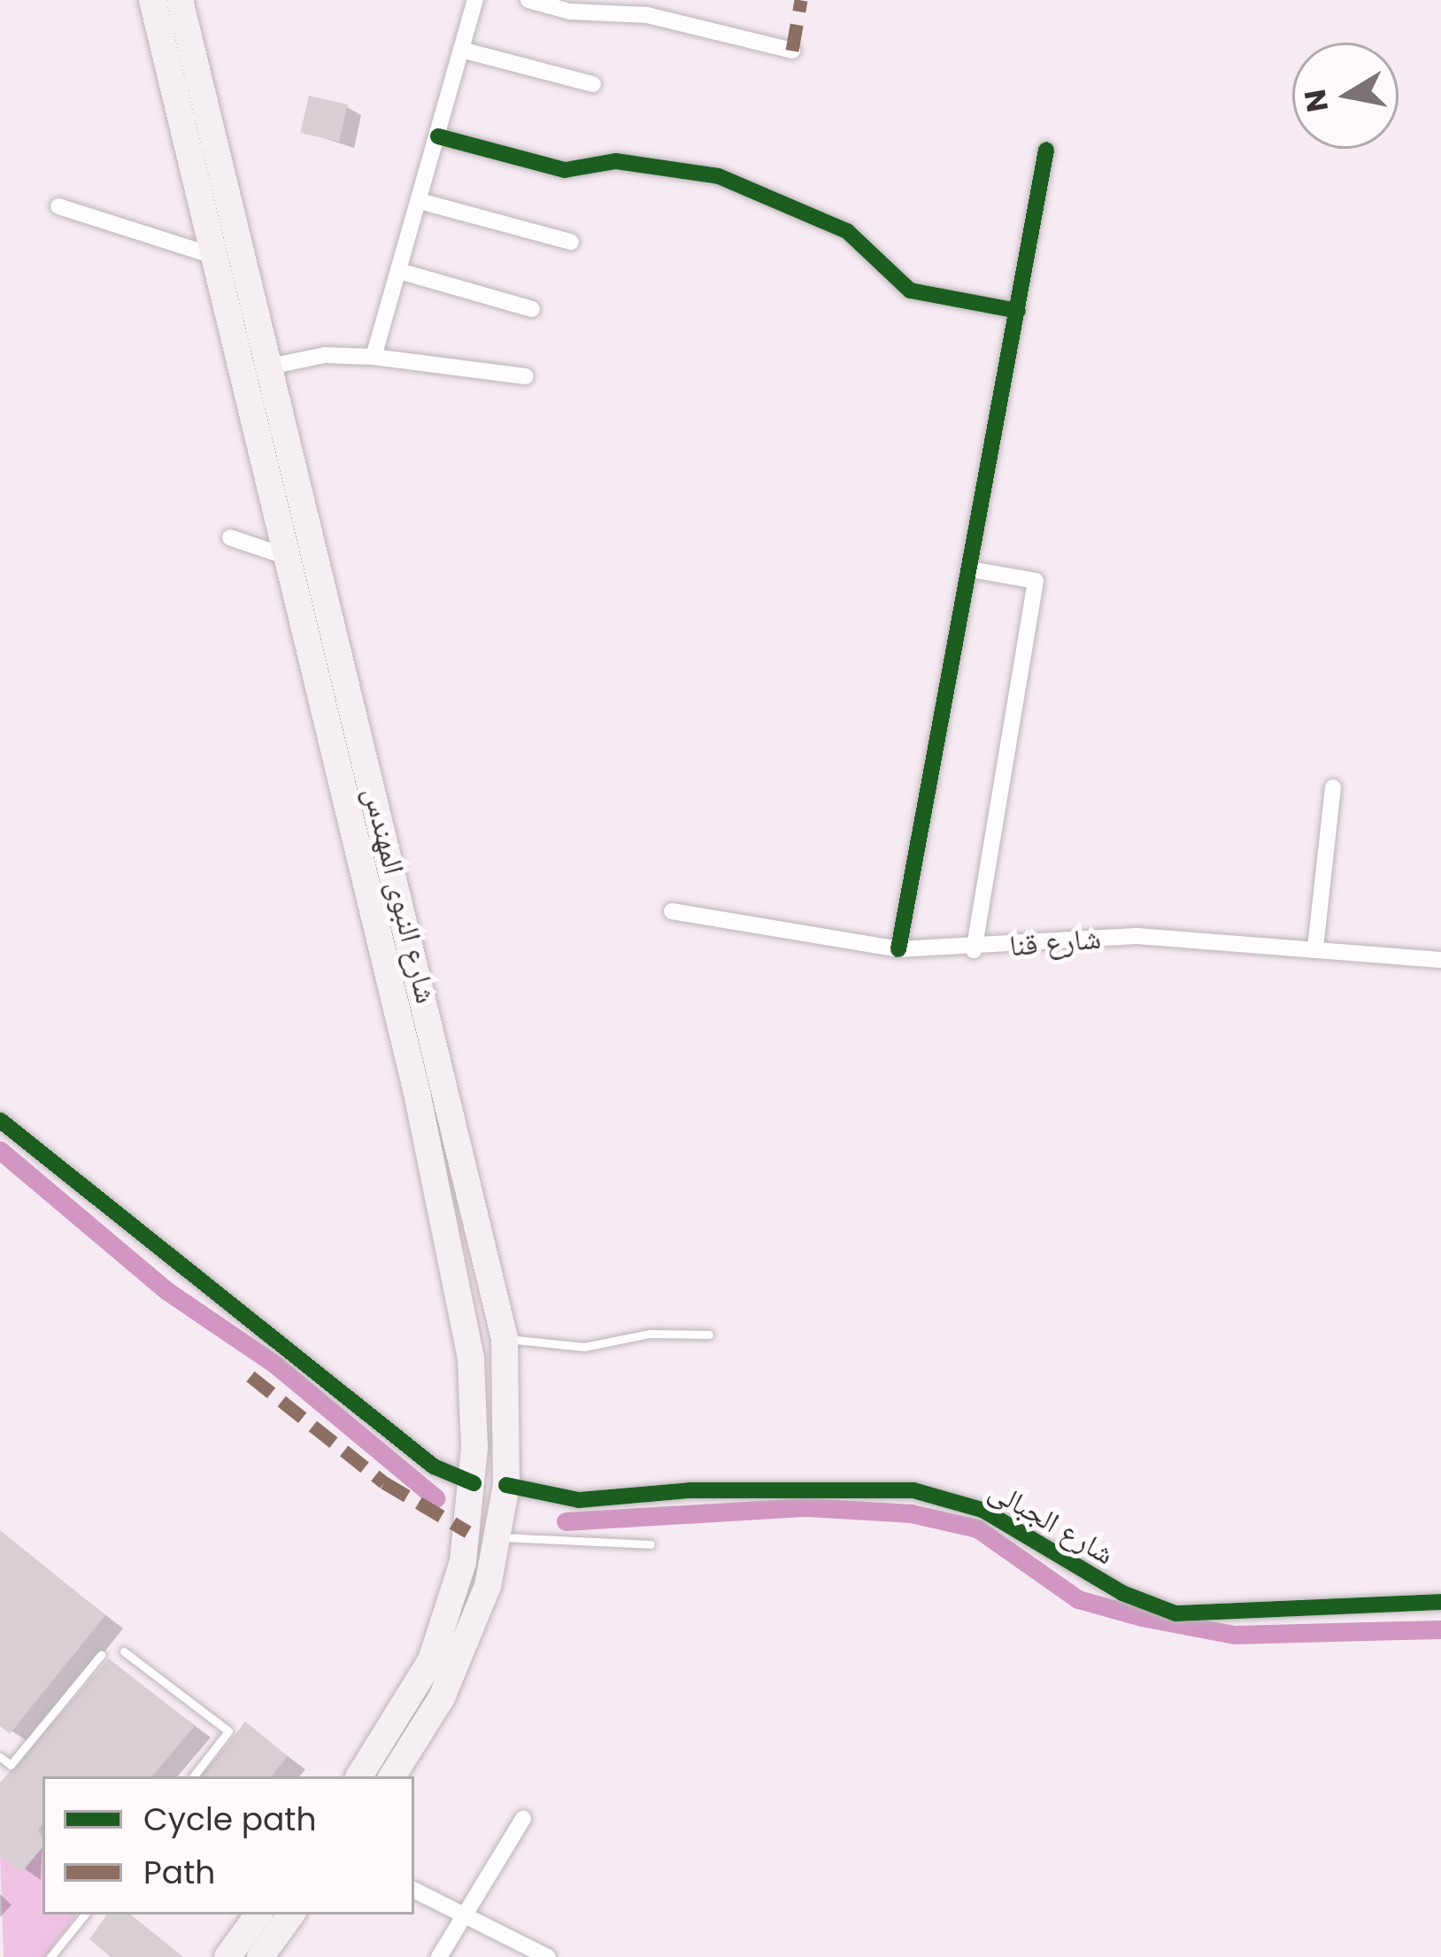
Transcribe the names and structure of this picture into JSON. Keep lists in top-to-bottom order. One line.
{"streets":{"main road":["شارع النبوى المهندس"],"street":["شارع قنا","شارع الجبالى"]},"crossings":[["شارع النبوى المهندس","شارع الجبالى"]],"legend":["Cycle path","Path"],"north":"left"}
